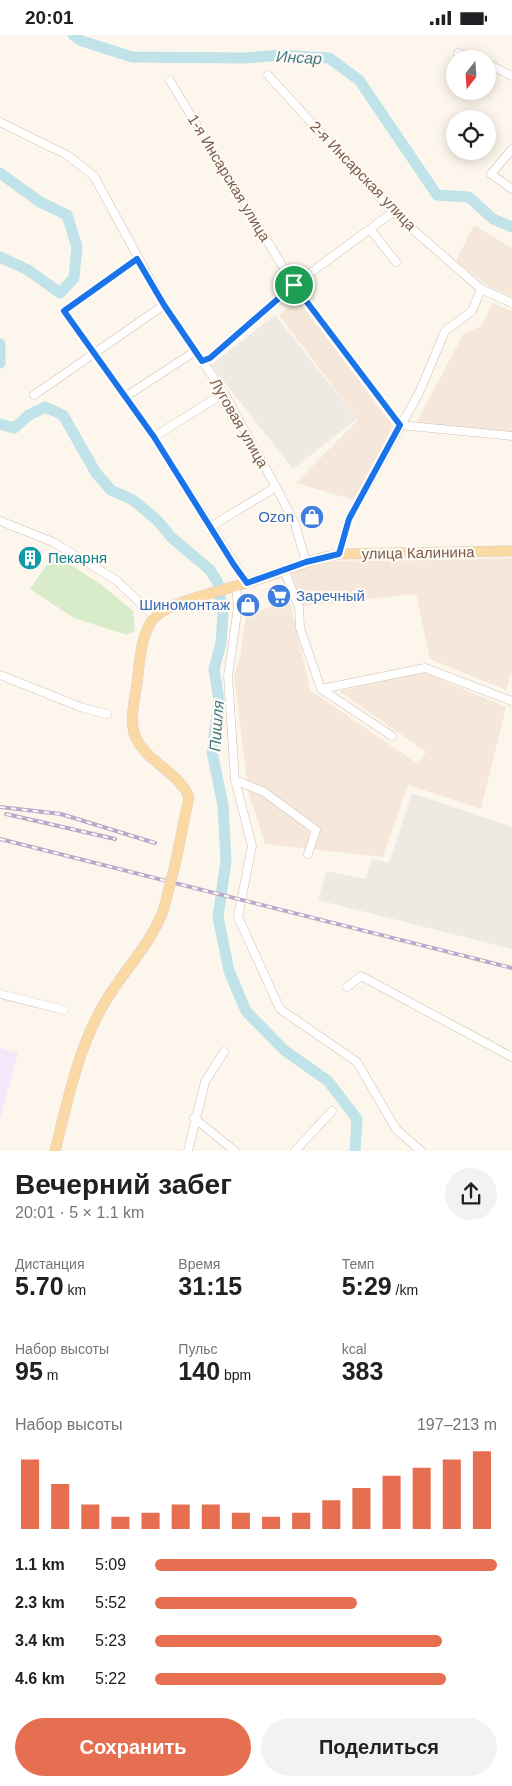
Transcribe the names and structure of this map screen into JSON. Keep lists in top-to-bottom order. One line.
{"streets":{"main road":["улица Калинина"],"street":["2-я Инсарская улица","1-я Инсарская улица","Луговая улица"]},"crossings":[["Луговая улица","улица Калинина"]],"water":["Инсар","Пишля"],"places":{"shop":["Ozon","Шиномонтаж"],"building":["Пекарня"],"supermarket":["Заречный"]},"north":"bottom","page":{"status":"20:01","heading":["Вечерний забег","20:01 · 5 × 1.1 km"],"stats":[["Дистанция","5.70 km"],["Время","31:15"],["Темп","5:29 /km"],["Набор высоты","95 m"],["Пульс","140 bpm"],["kcal","383"]],"chart":["Набор высоты","197–213 m"],"list":[{"name":"1.1 km","note":"5:09"},{"name":"2.3 km","note":"5:52"},{"name":"3.4 km","note":"5:23"},{"name":"4.6 km","note":"5:22"}],"buttons":["Сохранить","Поделиться"]}}
